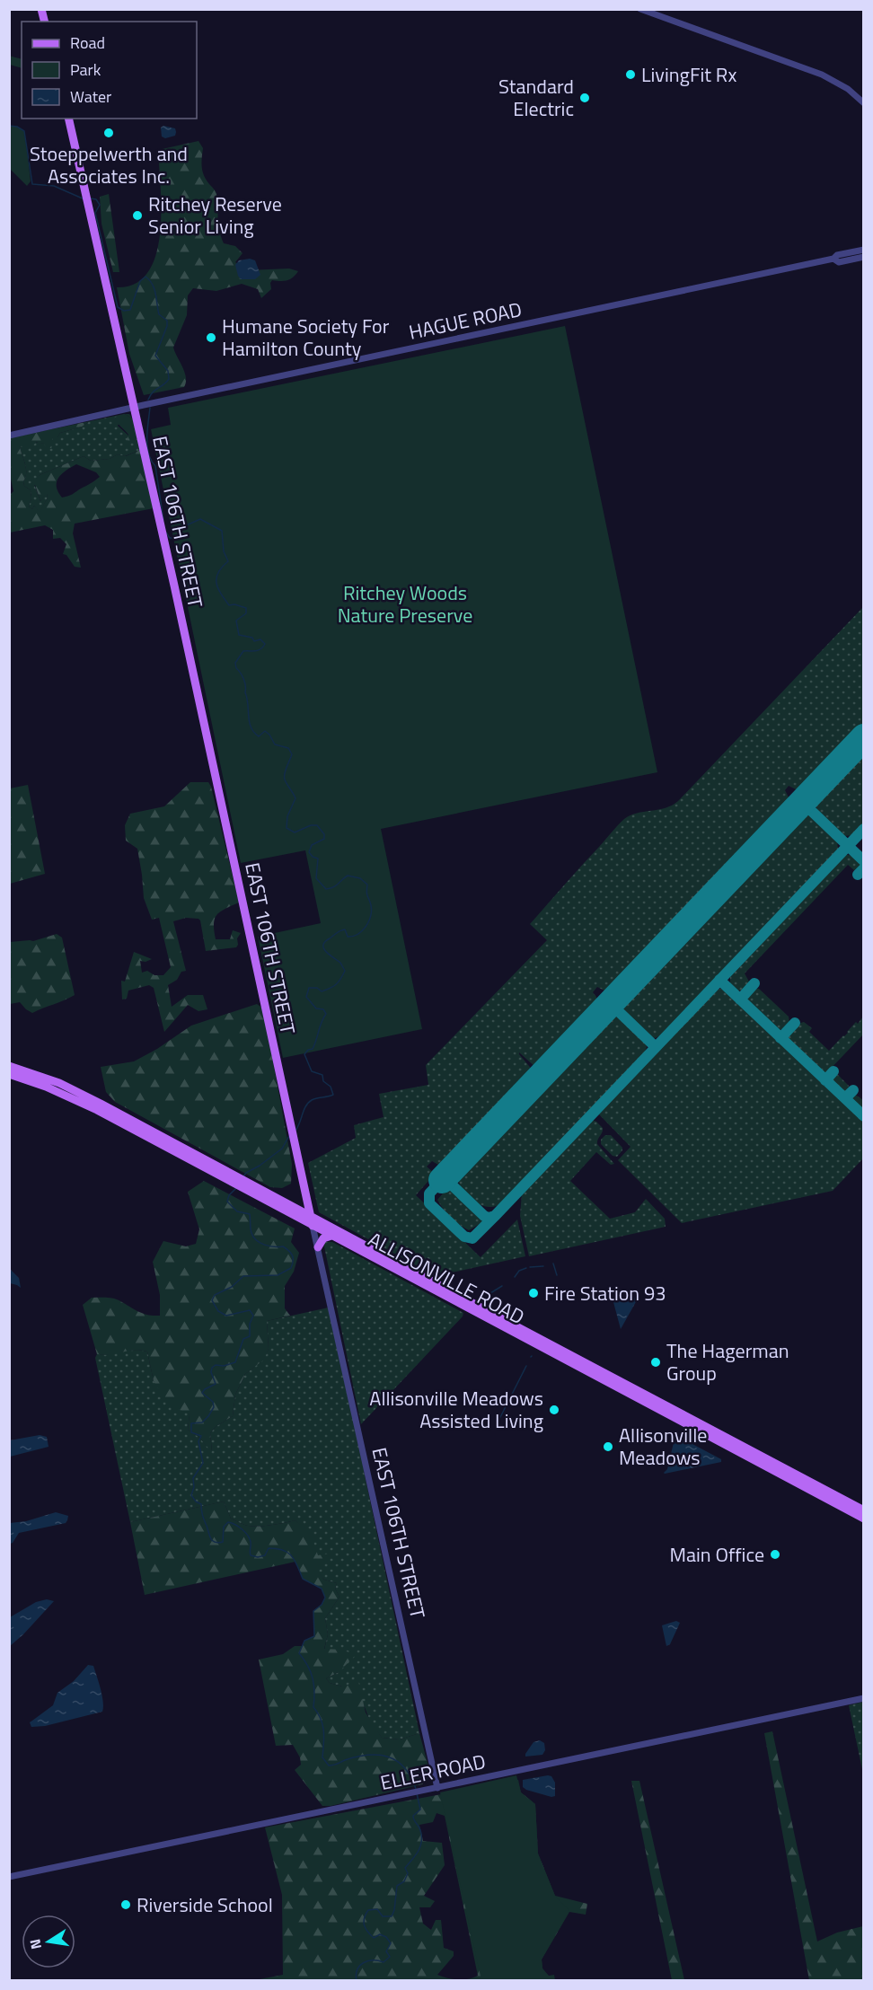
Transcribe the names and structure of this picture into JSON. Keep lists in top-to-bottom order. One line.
{"streets":{"main road":["EAST 106TH STREET","ALLISONVILLE ROAD"],"street":["HAGUE ROAD","ELLER ROAD"]},"crossings":[["HAGUE ROAD","EAST 106TH STREET"],["EAST 106TH STREET","ALLISONVILLE ROAD"],["EAST 106TH STREET","ELLER ROAD"]],"parks":["Ritchey Woods Nature Preserve"],"places":["LivingFit Rx","Standard Electric","Stoeppelwerth and Associates Inc.","Ritchey Reserve Senior Living","Humane Society For Hamilton County","Fire Station 93","The Hagerman Group","Allisonville Meadows Assisted Living","Allisonville Meadows","Main Office","Riverside School"],"legend":["Road","Park","Water"],"north":"left"}
